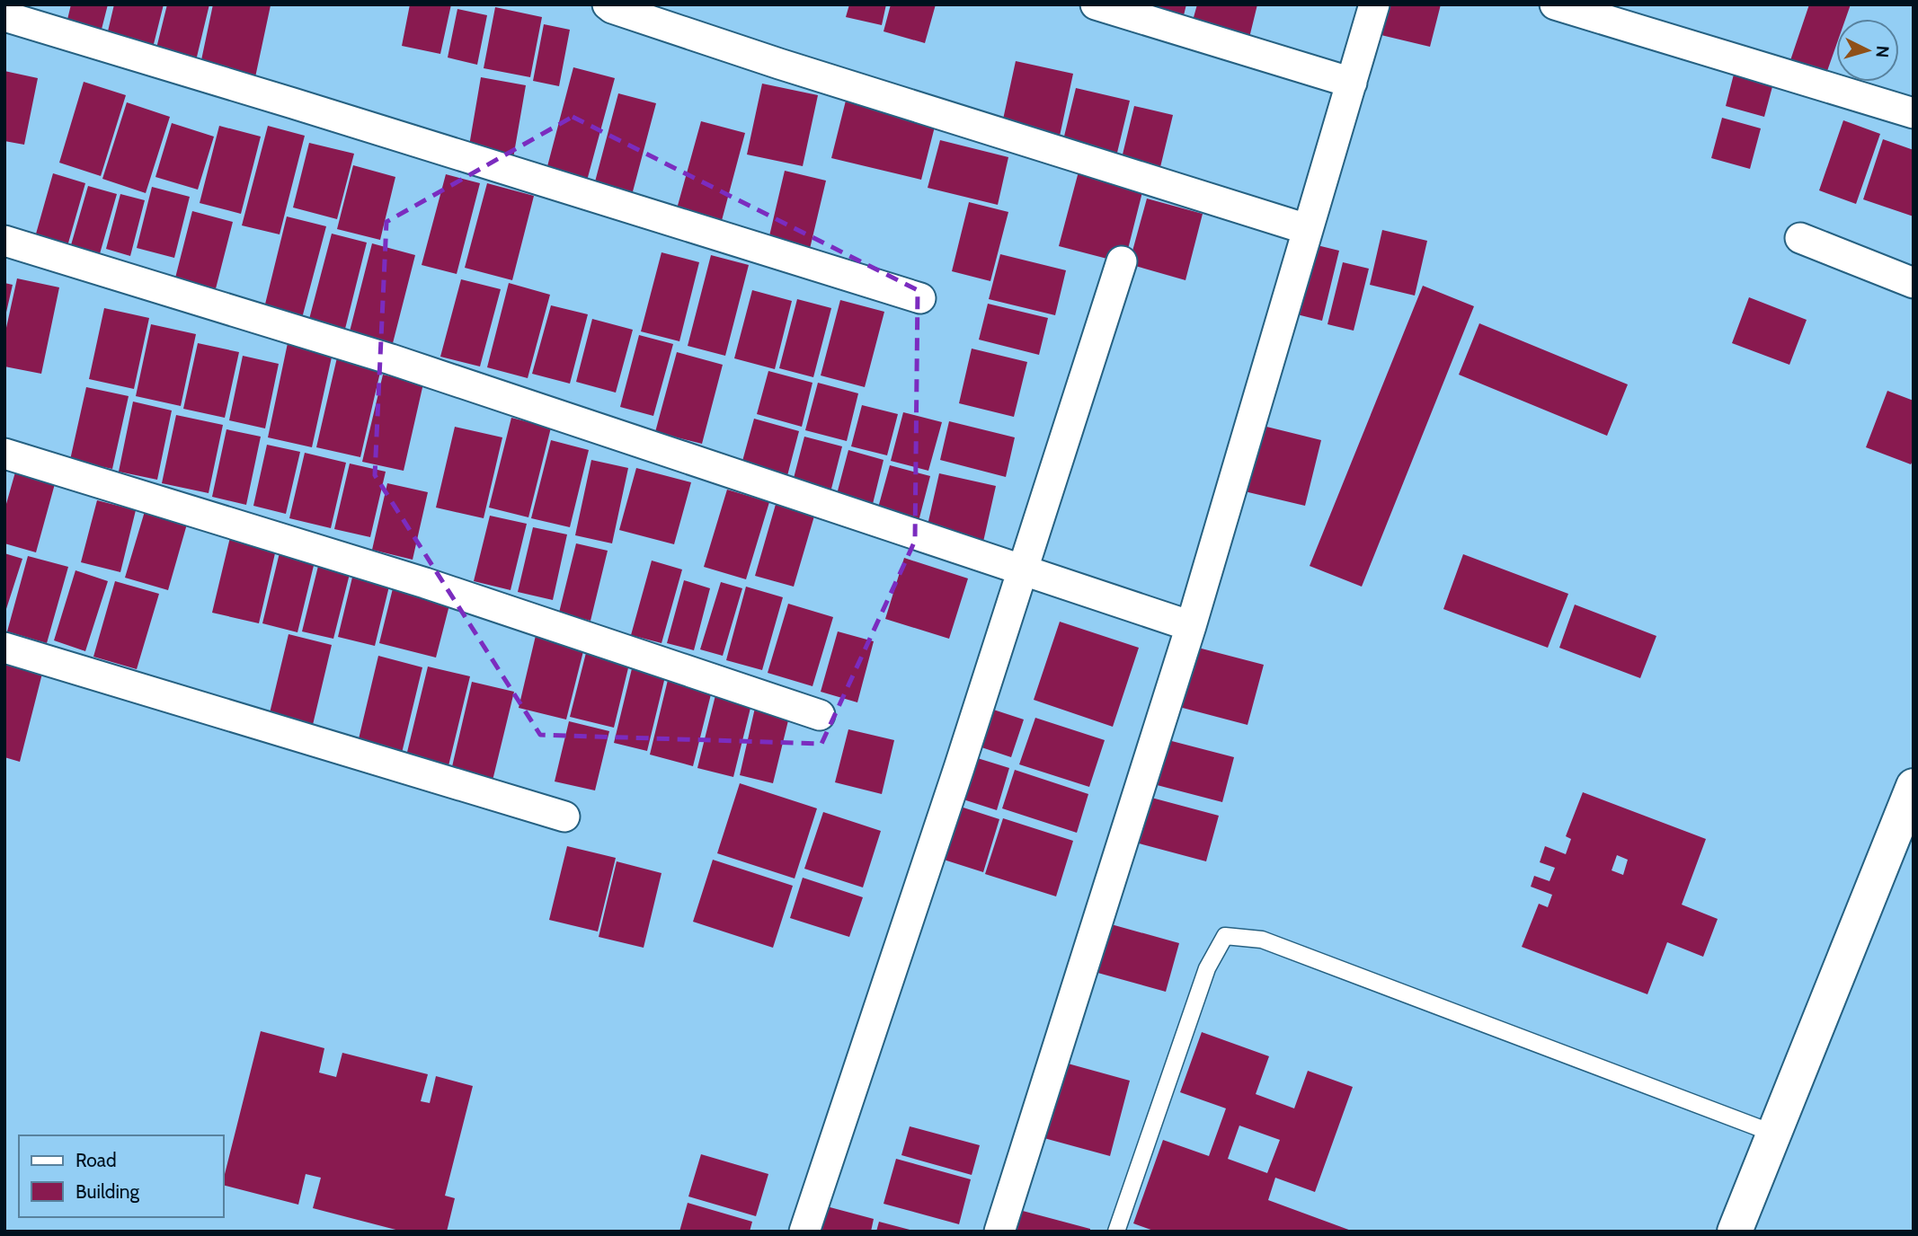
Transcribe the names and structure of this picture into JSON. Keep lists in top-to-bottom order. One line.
{"legend":["Road","Building"],"north":"right"}
